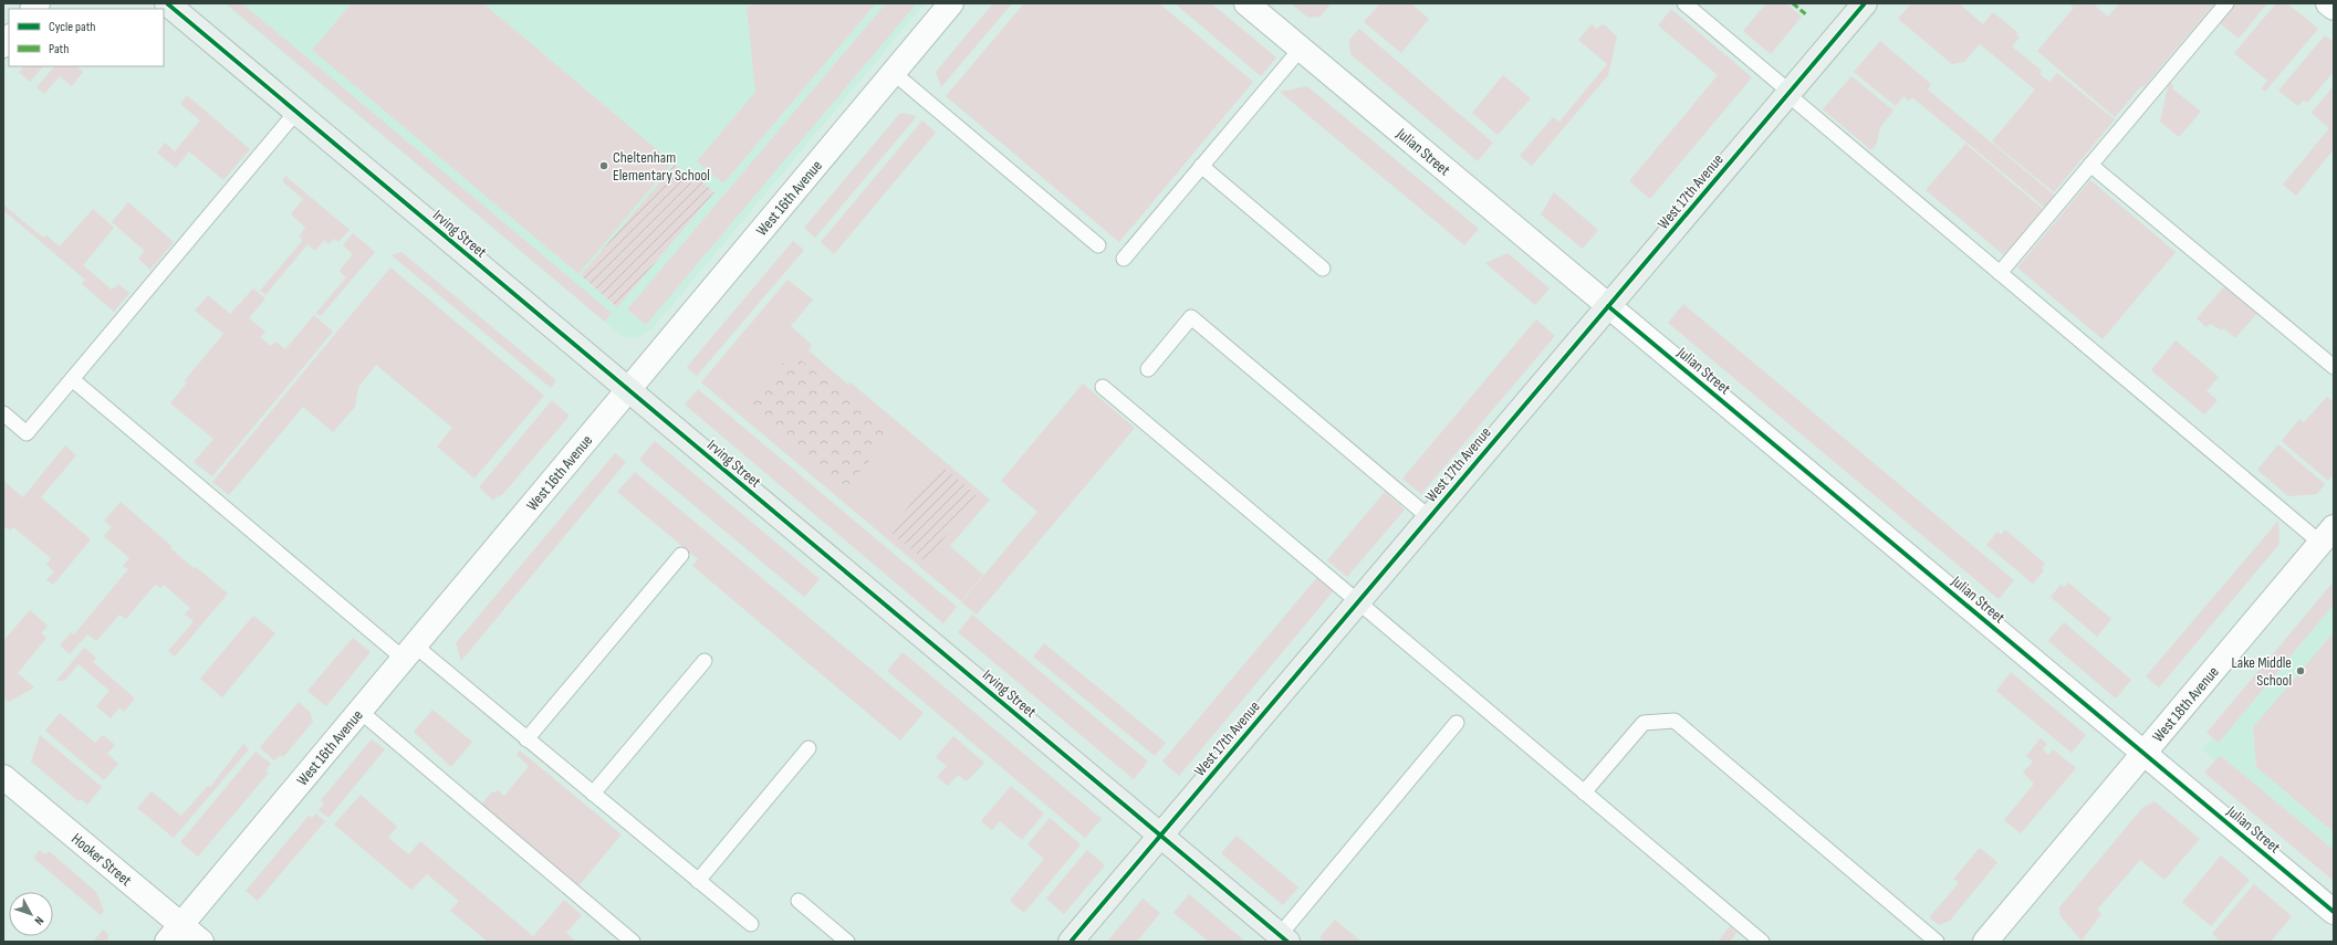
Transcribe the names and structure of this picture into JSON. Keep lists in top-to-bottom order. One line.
{"streets":{"street":["Julian Street","West 17th Avenue","West 16th Avenue","Irving Street","West 18th Avenue","Hooker Street"]},"crossings":[["Julian Street","West 17th Avenue"],["Julian Street","West 18th Avenue"],["West 17th Avenue","Irving Street"],["West 16th Avenue","Irving Street"],["West 16th Avenue","Hooker Street"]],"places":["Cheltenham Elementary School","Lake Middle School"],"legend":["Cycle path","Path"],"north":"bottom right"}
